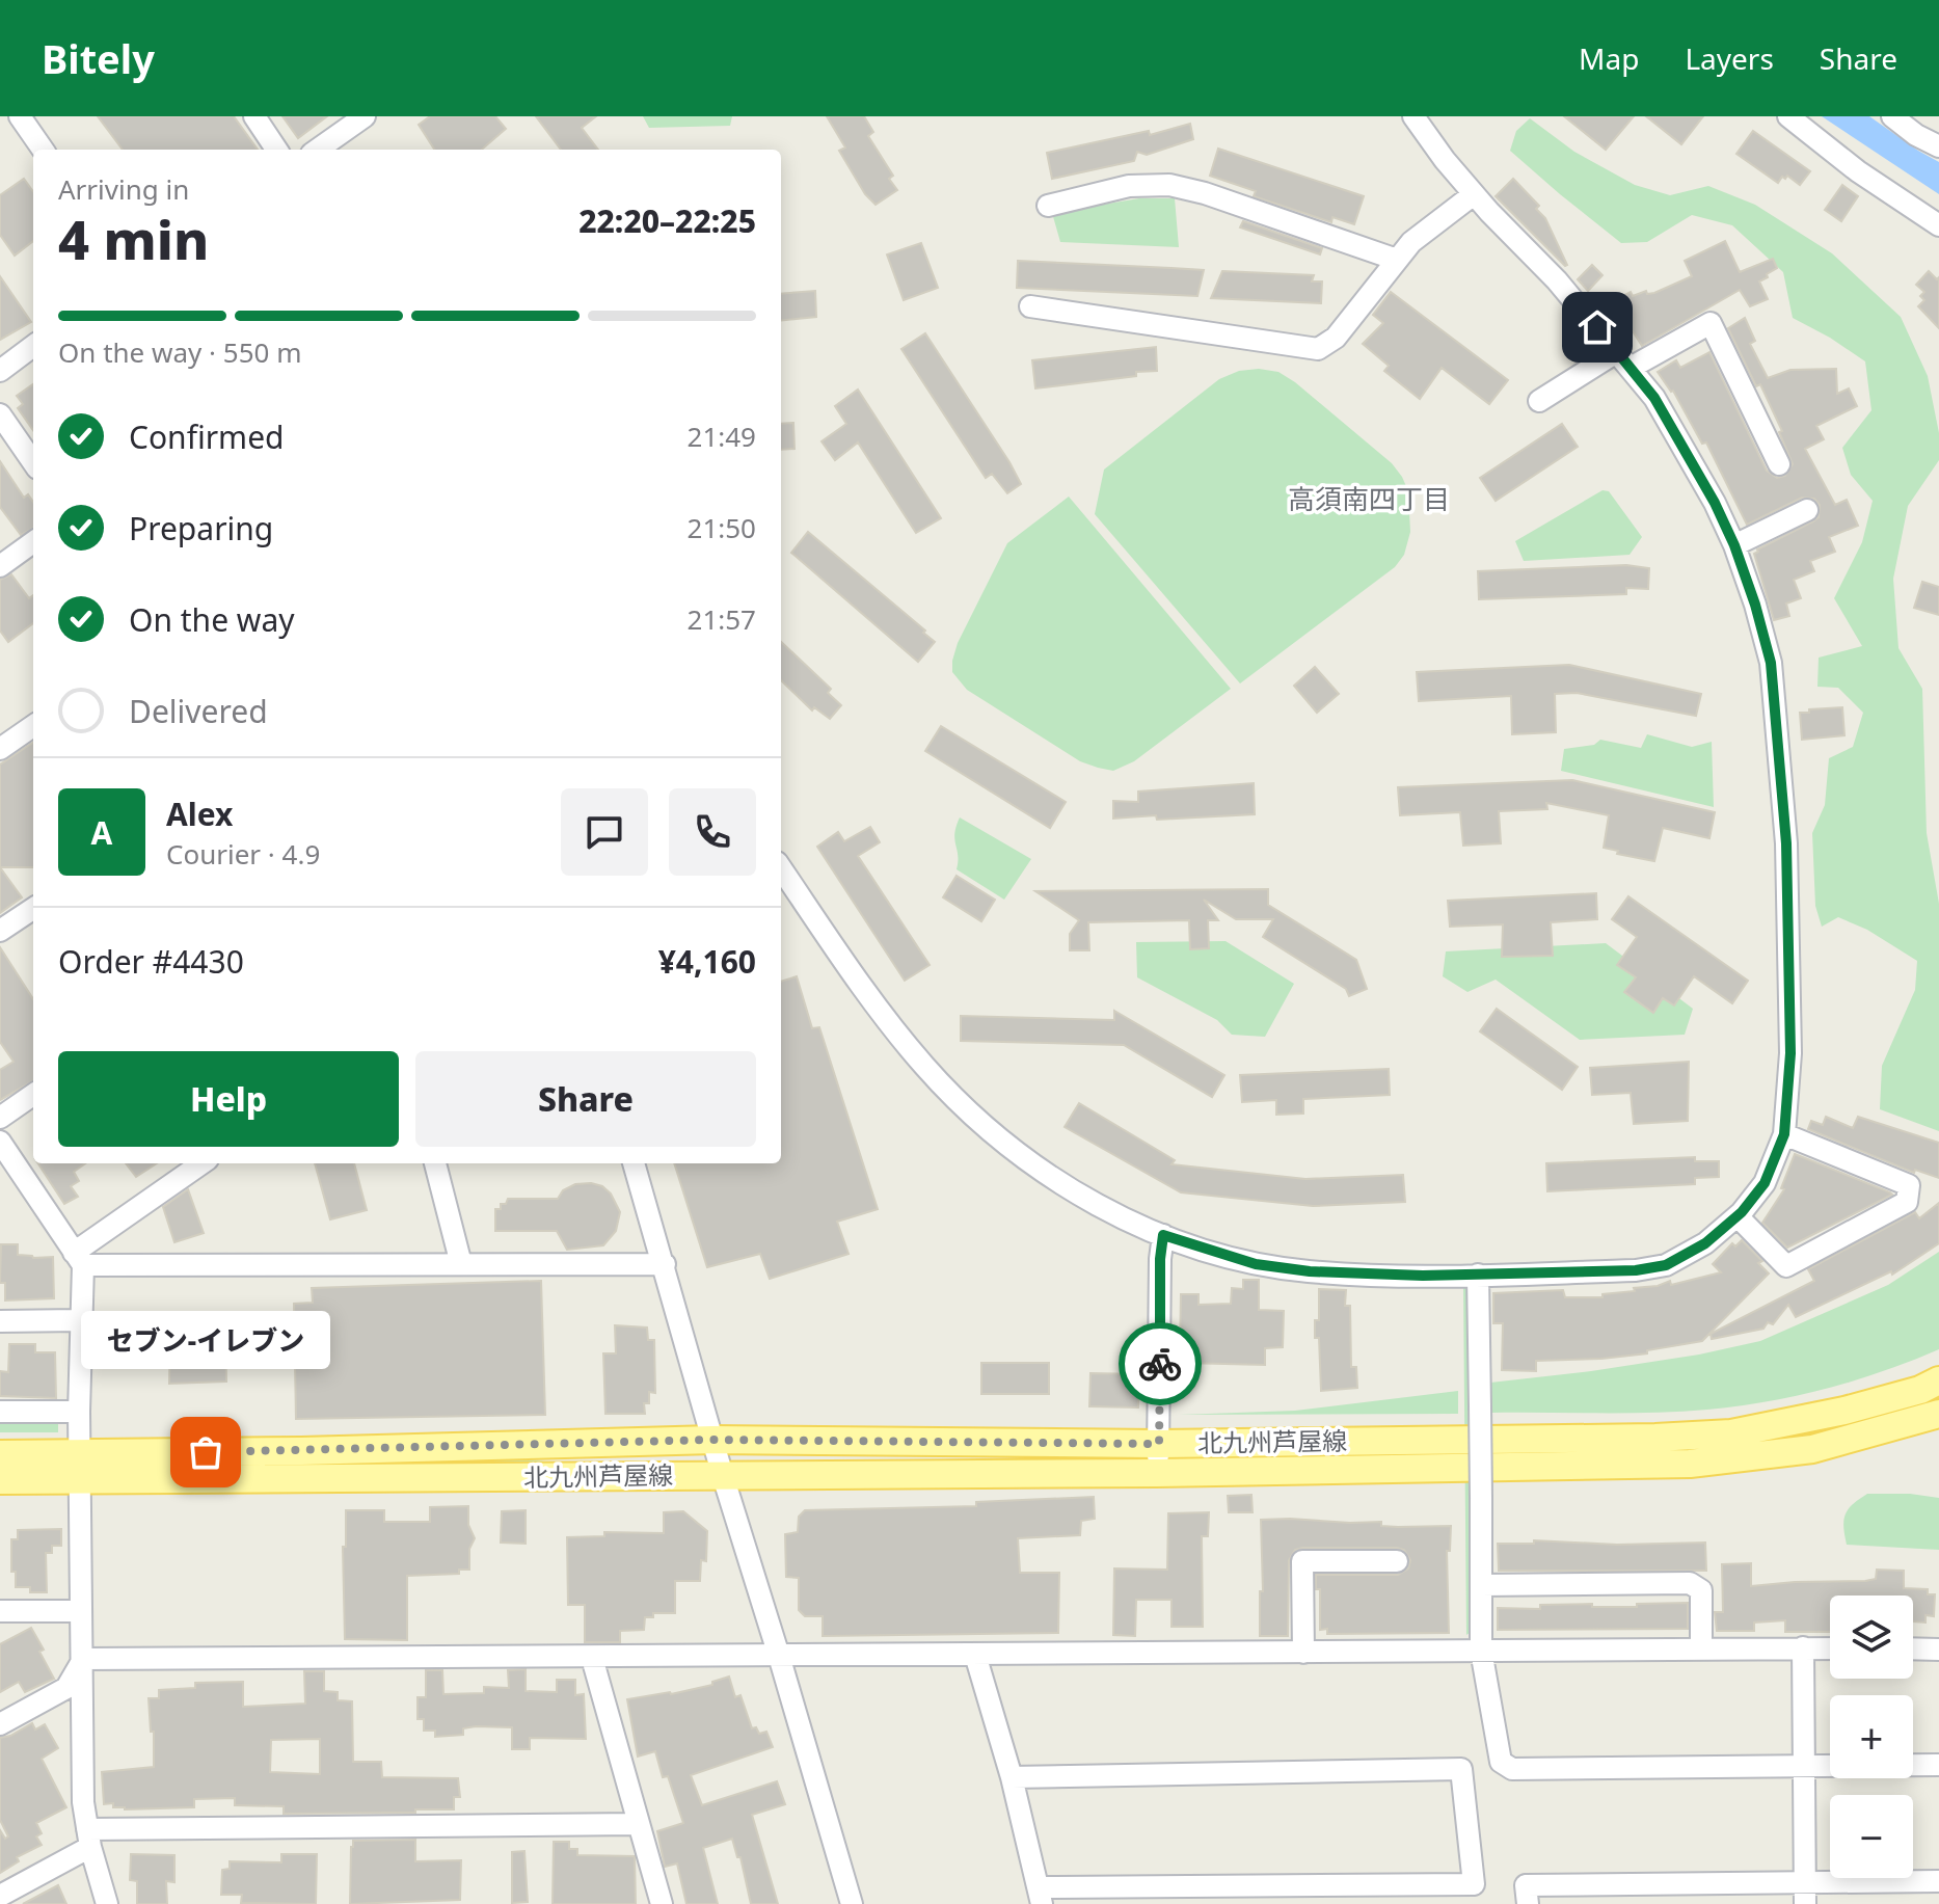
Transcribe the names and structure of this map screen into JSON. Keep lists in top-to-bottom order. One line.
{"streets":{"main road":["北九州芦屋線"]},"districts":["高須南四丁目"],"places":["セブン-イレブン"],"page":{"header":"Bitely","nav":["Map","Layers","Share"],"heading":["4 min","Arriving in","22:20–22:25"],"panel":["Alex","Courier · 4.9","Order #4430","¥4,160"],"bar":"On the way · 550 m","list":[["Confirmed","21:49"],["Preparing","21:50"],["On the way","21:57"],"Delivered"],"round":"A","buttons":["Help","Share"],"bubble":"セブン-イレブン","map_buttons":["+","−"]}}
